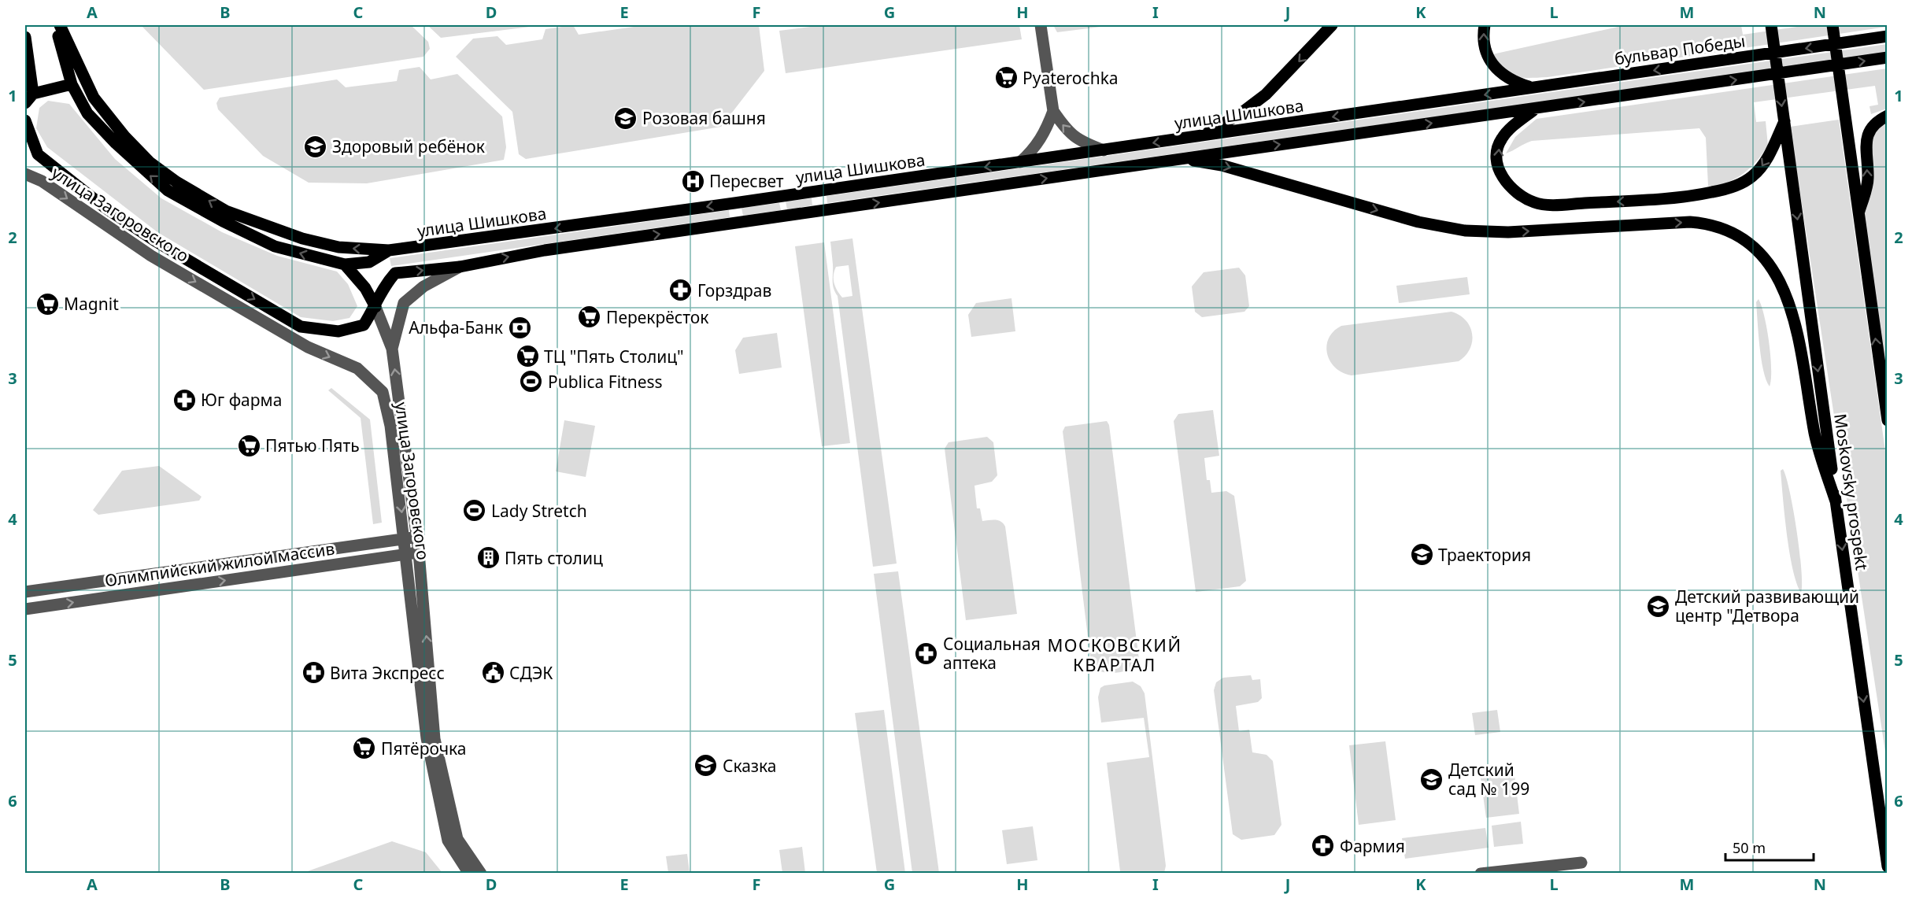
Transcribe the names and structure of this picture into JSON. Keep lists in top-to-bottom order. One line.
{"streets":{"main road":["бульвар Победы","улица Шишкова","Moskovsky prospekt"],"street":["улица Загоровского","Олимпийский жилой массив"]},"crossings":[["бульвар Победы","улица Шишкова"],["улица Загоровского","Олимпийский жилой массив"]],"districts":["МОСКОВСКИЙ КВАРТАЛ"],"places":{"supermarket":["Pyaterochka","Magnit","Перекрёсток","ТЦ \"Пять Столиц\"","Пятью Пять","Пятёрочка"],"school or university":["Розовая башня","Здоровый ребёнок","Траектория","Детский развивающий центр \"Детвора","Сказка","Детский сад № 199"],"hospital":["Пересвет"],"pharmacy":["Горздрав","Юг фарма","Социальная аптека","Вита Экспресс","Фармия"],"bank":["Альфа-Банк"],"sports":["Publica Fitness","Lady Stretch"],"building":["Пять столиц"],"public building":["СДЭК"]},"scale_bar":"50 m","grid":{"columns":["A","B","C","D","E","F","G","H","I","J","K","L","M","N"],"rows":["1","2","3","4","5","6"]}}
